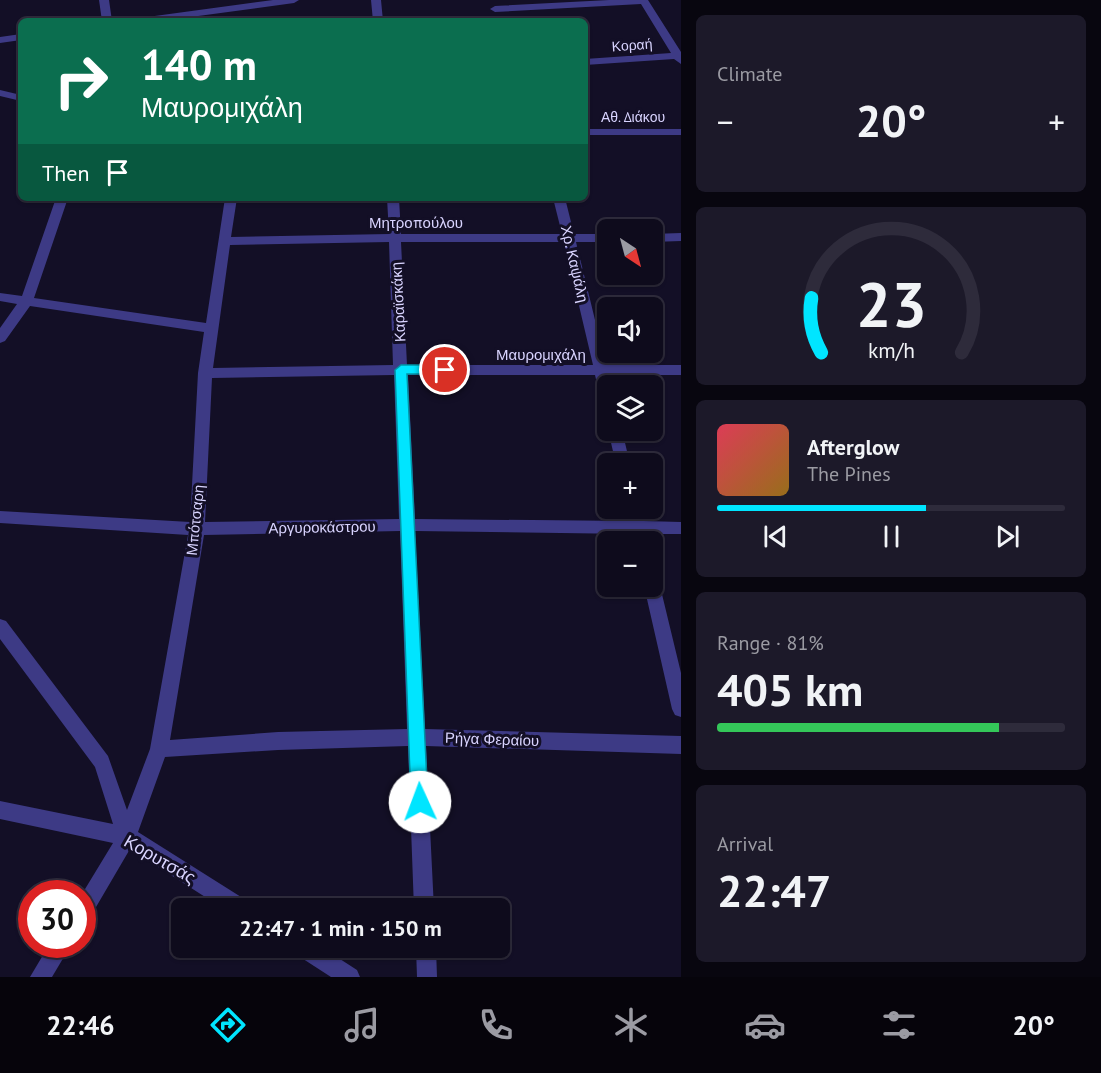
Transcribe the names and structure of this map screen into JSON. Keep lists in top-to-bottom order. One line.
{"streets":{"street":["Κοραή","Αθ. Διάκου","Μητροπούλου","Χρ. Καψάλη","Καραϊσκάκη","Μαυρομιχάλη","Μπότσαρη","Αργυροκάστρου","Ρήγα Φεραίου","Κορυτσάς"]},"crossings":[["Μητροπούλου","Χρ. Καψάλη"],["Μητροπούλου","Καραϊσκάκη"],["Μητροπούλου","Μπότσαρη"],["Χρ. Καψάλη","Μαυρομιχάλη"],["Καραϊσκάκη","Μαυρομιχάλη"],["Καραϊσκάκη","Αργυροκάστρου"],["Καραϊσκάκη","Ρήγα Φεραίου"],["Μαυρομιχάλη","Μπότσαρη"],["Μπότσαρη","Αργυροκάστρου"],["Μπότσαρη","Ρήγα Φεραίου"],["Μπότσαρη","Κορυτσάς"]],"north":"bottom right","page":{"tile":["Climate",["Range · 81%","405 km"],["Arrival","22:47"]],"turn":["140 m","Μαυρομιχάλη"],"heat":["−","20°","+"],"then":"Then","map_buttons":["+","−"],"song":["Afterglow","The Pines"],"limit":"30","trip":"22:47 · 1 min · 150 m","tabs":["22:46","20°"],"gauge":["23","km/h"]}}
